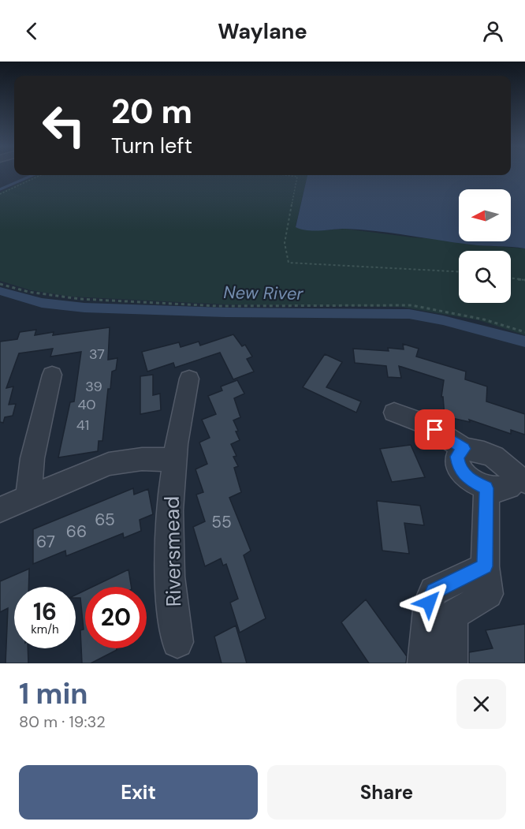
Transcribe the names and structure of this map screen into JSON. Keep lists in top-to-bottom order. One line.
{"streets":{"street":["Riversmead"]},"water":["New River"],"house_numbers":["37","39","40","41","65","55","66","67"],"north":"left","page":{"header":"Waylane","turn":["20 m","Turn left"],"speed":"16 km/h","limit":"20","heading":["1 min","80 m · 19:32"],"buttons":["Exit","Share"]}}
